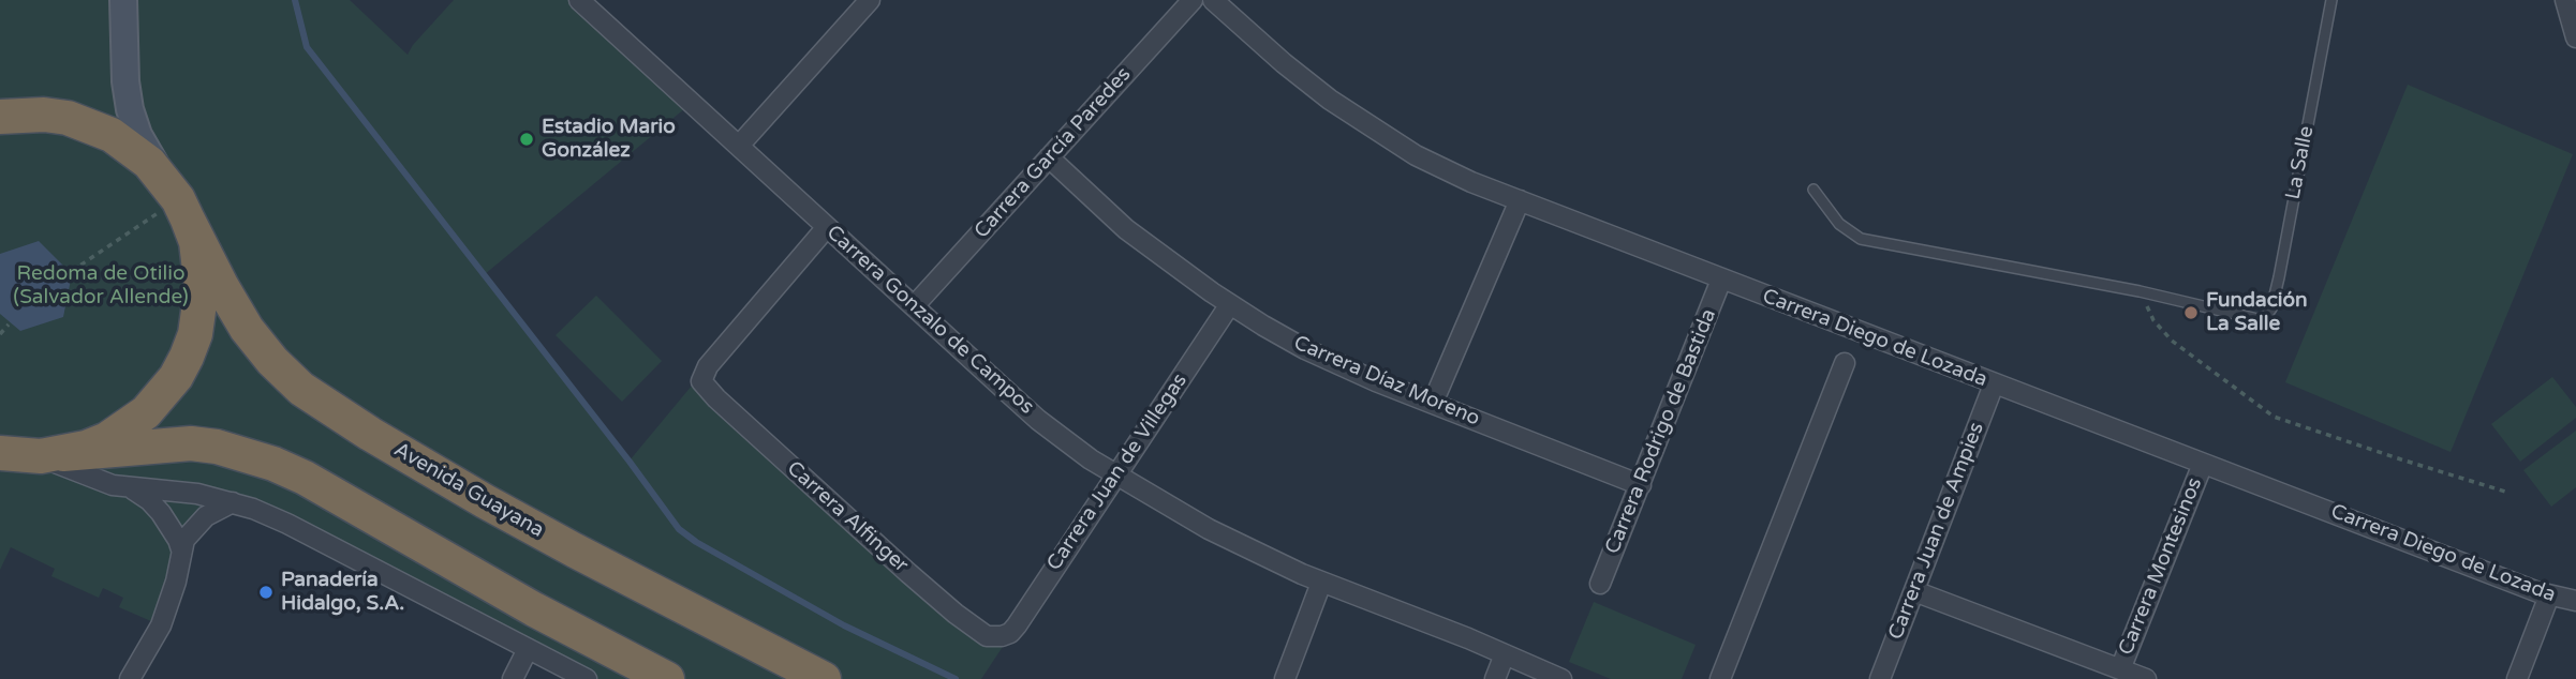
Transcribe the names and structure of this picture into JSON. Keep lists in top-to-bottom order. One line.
{"streets":{"highway":["Avenida Guayana"],"street":["Carrera García Paredes","Carrera Gonzalo de Campos","Carrera Diego de Lozada","Carrera Díaz Moreno","Carrera Rodrigo de Bastida","Carrera Juan de Villegas","Carrera Alfinger","Carrera Juan de Ampies","Carrera Montesinos"],"lane":["La Salle"]},"crossings":[["Carrera García Paredes","Carrera Gonzalo de Campos"],["Carrera García Paredes","Carrera Díaz Moreno"],["Carrera Gonzalo de Campos","Carrera Juan de Villegas"],["Carrera Gonzalo de Campos","Carrera Alfinger"],["Carrera Diego de Lozada","Carrera Rodrigo de Bastida"],["Carrera Diego de Lozada","Carrera Juan de Ampies"],["Carrera Diego de Lozada","Carrera Montesinos"],["Carrera Díaz Moreno","Carrera Rodrigo de Bastida"],["Carrera Díaz Moreno","Carrera Juan de Villegas"],["Carrera Juan de Villegas","Carrera Alfinger"]],"parks":["Redoma de Otilio (Salvador Allende)"],"places":["Estadio Mario González","Fundación La Salle","Panadería Hidalgo, S.A."]}
